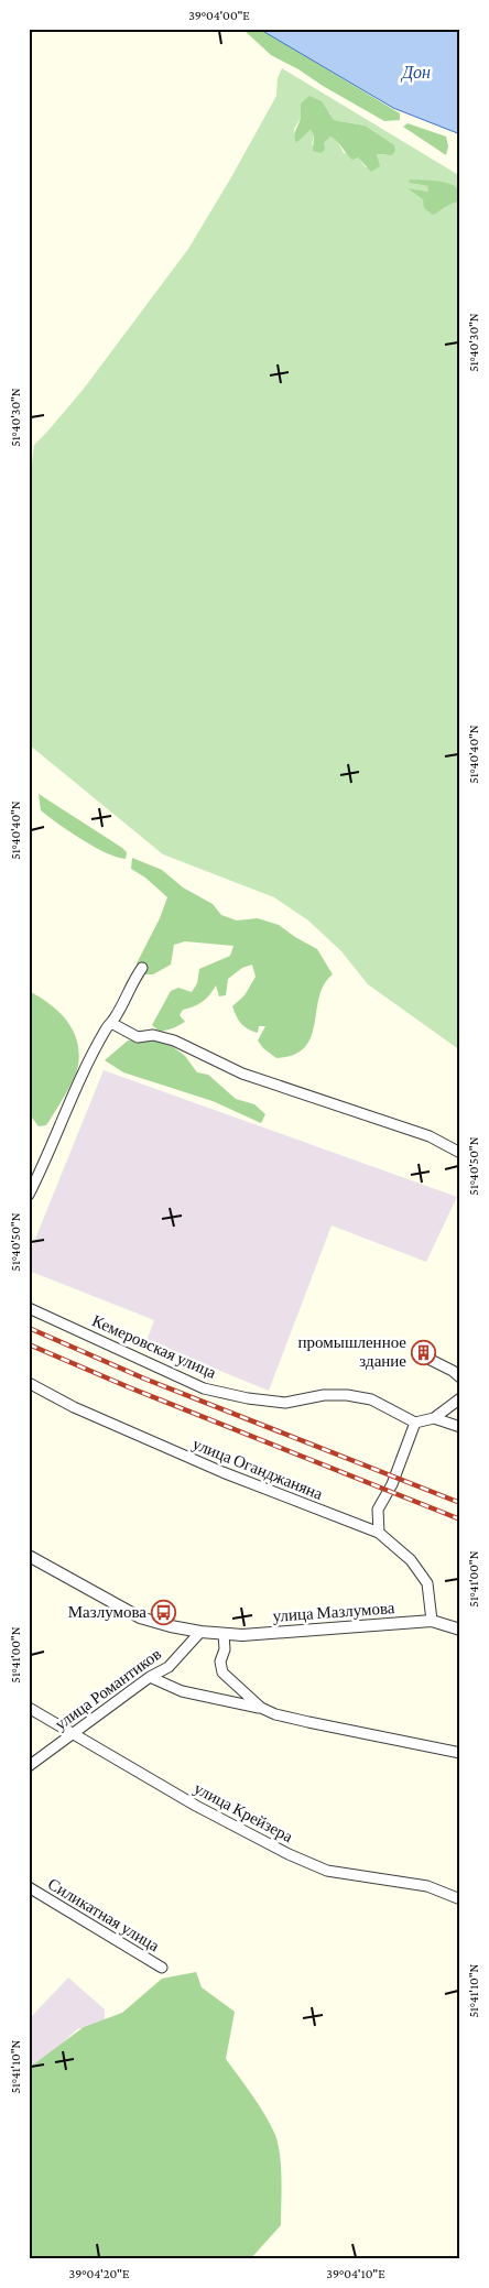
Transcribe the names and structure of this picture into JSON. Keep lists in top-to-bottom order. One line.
{"streets":{"street":["Кемеровская улица","улица Оганджаняна","улица Мазлумова","улица Романтиков","улица Крейзера","Силикатная улица"]},"crossings":[["улица Оганджаняна","улица Мазлумова"],["улица Мазлумова","улица Романтиков"],["улица Романтиков","улица Крейзера"]],"water":["Дон"],"places":{"building":["промышленное здание"],"bus stop":["Мазлумова"]},"coordinates":["39°04'00\"E","51°40'30\"N","51°40'40\"N","51°40'50\"N","51°41'00\"N","51°41'10\"N","39°04'20\"E","39°04'10\"E"]}
